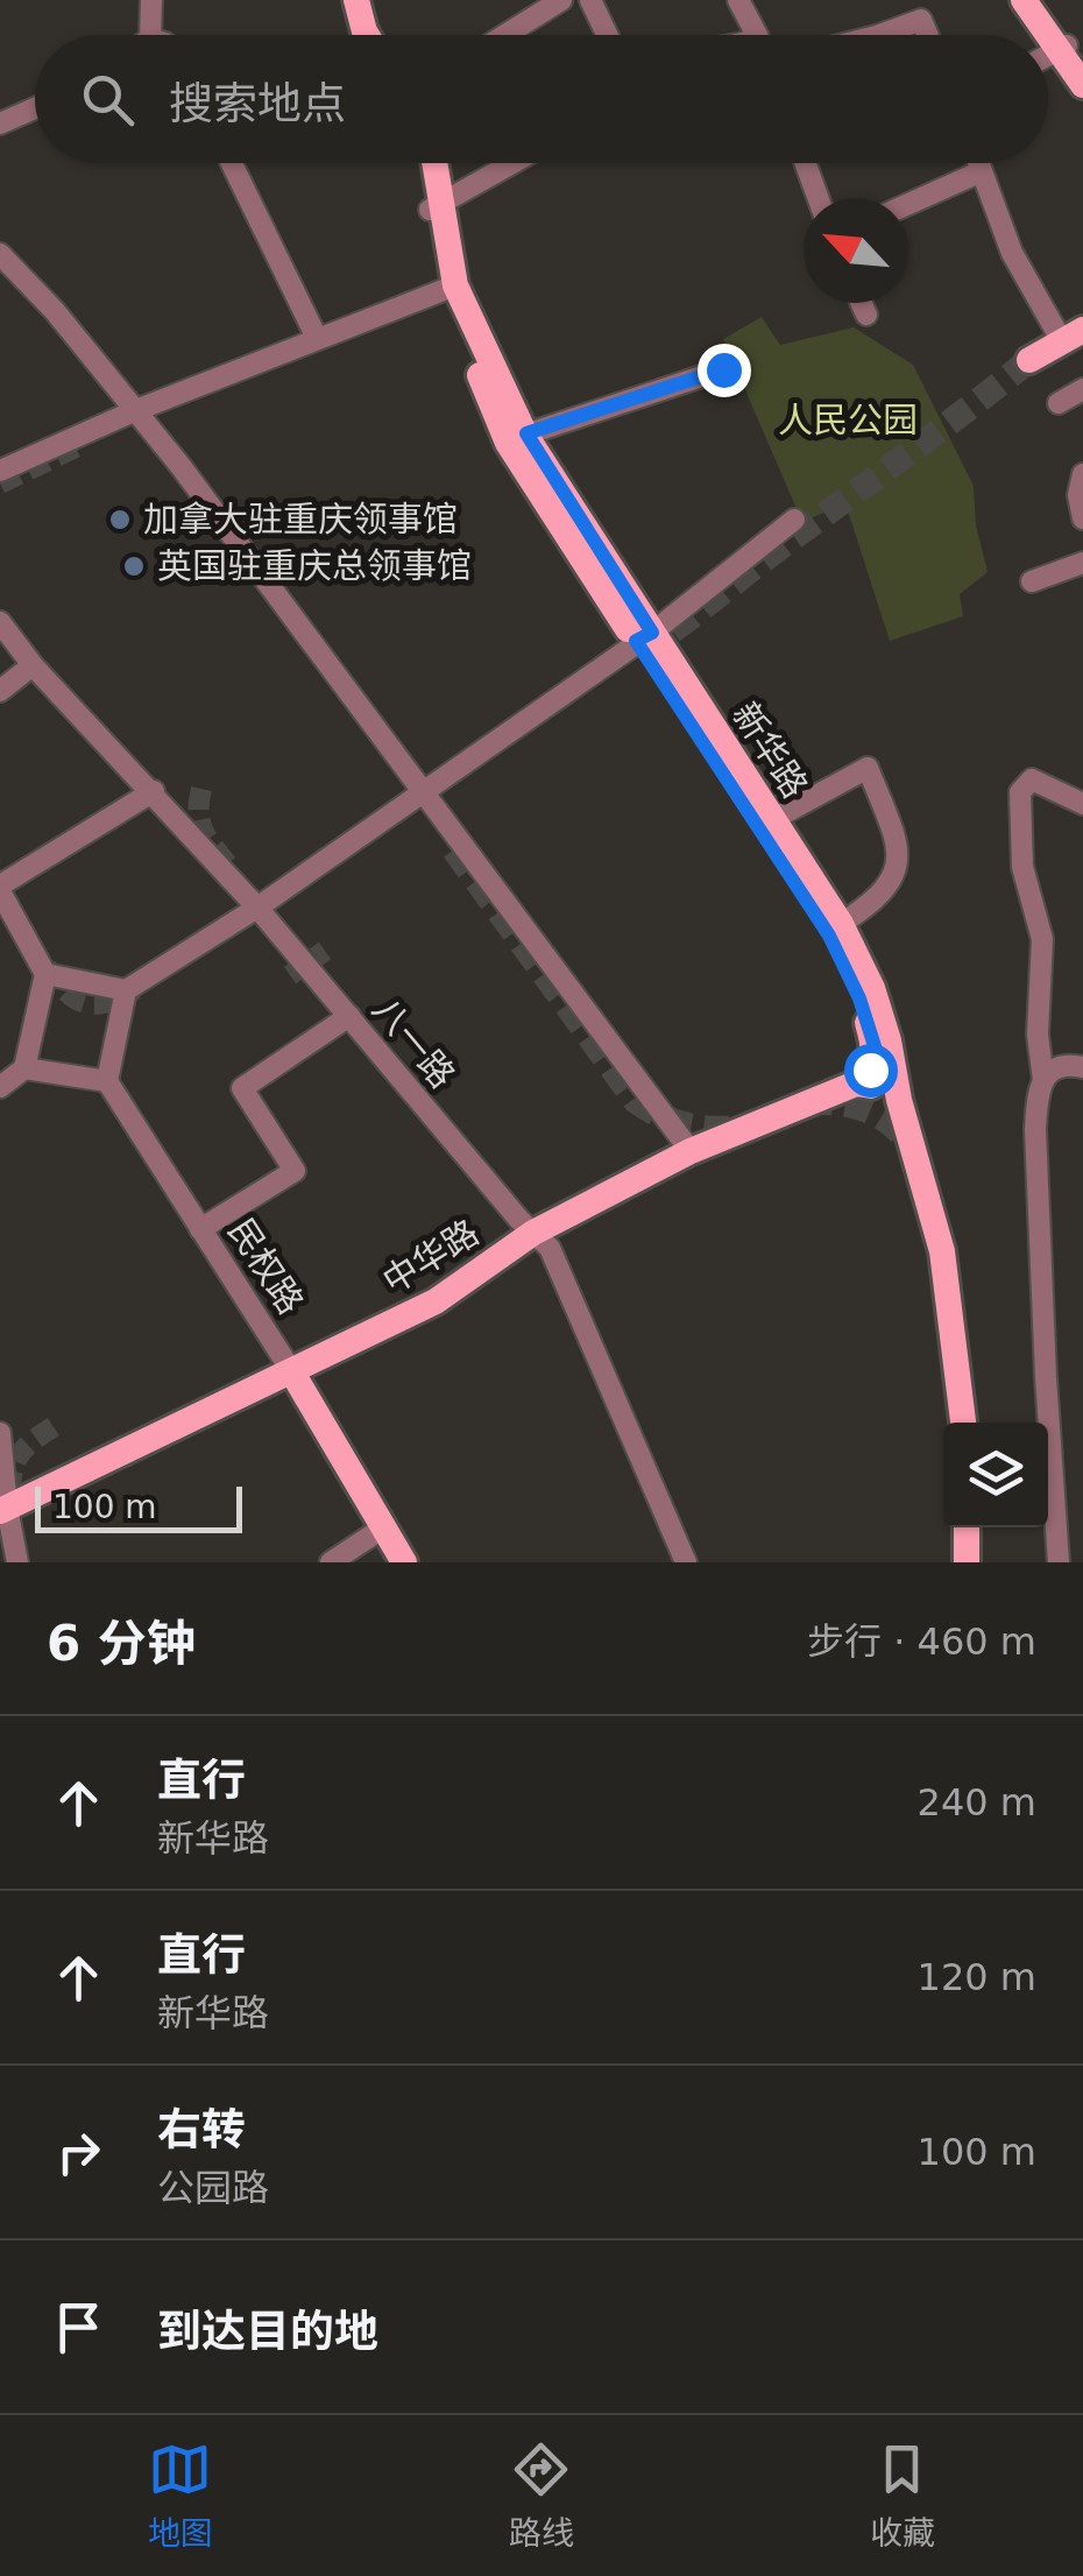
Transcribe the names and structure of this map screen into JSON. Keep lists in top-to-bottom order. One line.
{"streets":{"main road":["新华路","中华路","民权路"],"street":["八一路"]},"crossings":[["新华路","中华路"],["八一路","中华路"],["中华路","民权路"]],"parks":["人民公园"],"places":["加拿大驻重庆领事馆","英国驻重庆总领事馆"],"scale_bar":"100 m","north":"top left","page":{"search":"搜索地点","scale":"100 m","heading":["6 分钟","步行 · 460 m"],"list":[["直行","新华路","240 m"],["直行","新华路","120 m"],["右转","公园路","100 m"],"到达目的地"],"nav":["地图","路线","收藏"]}}
